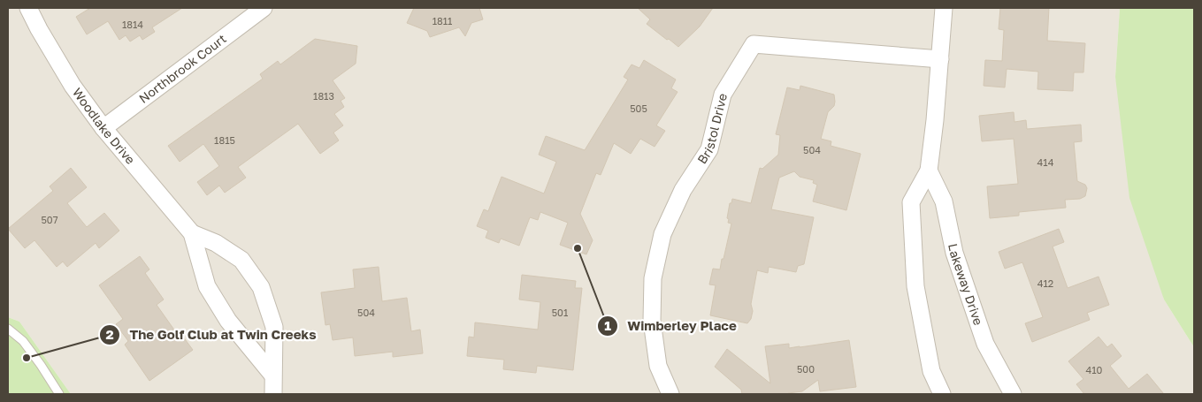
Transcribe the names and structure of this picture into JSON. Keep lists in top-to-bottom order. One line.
{"streets":{"street":["Northbrook Court","Woodlake Drive","Bristol Drive","Lakeway Drive"]},"crossings":[["Northbrook Court","Woodlake Drive"]],"places":["Wimberley Place","The Golf Club at Twin Creeks"],"house_numbers":["1811","1814","1813","505","1815","504","414","507","412","504","501","500","410"]}
